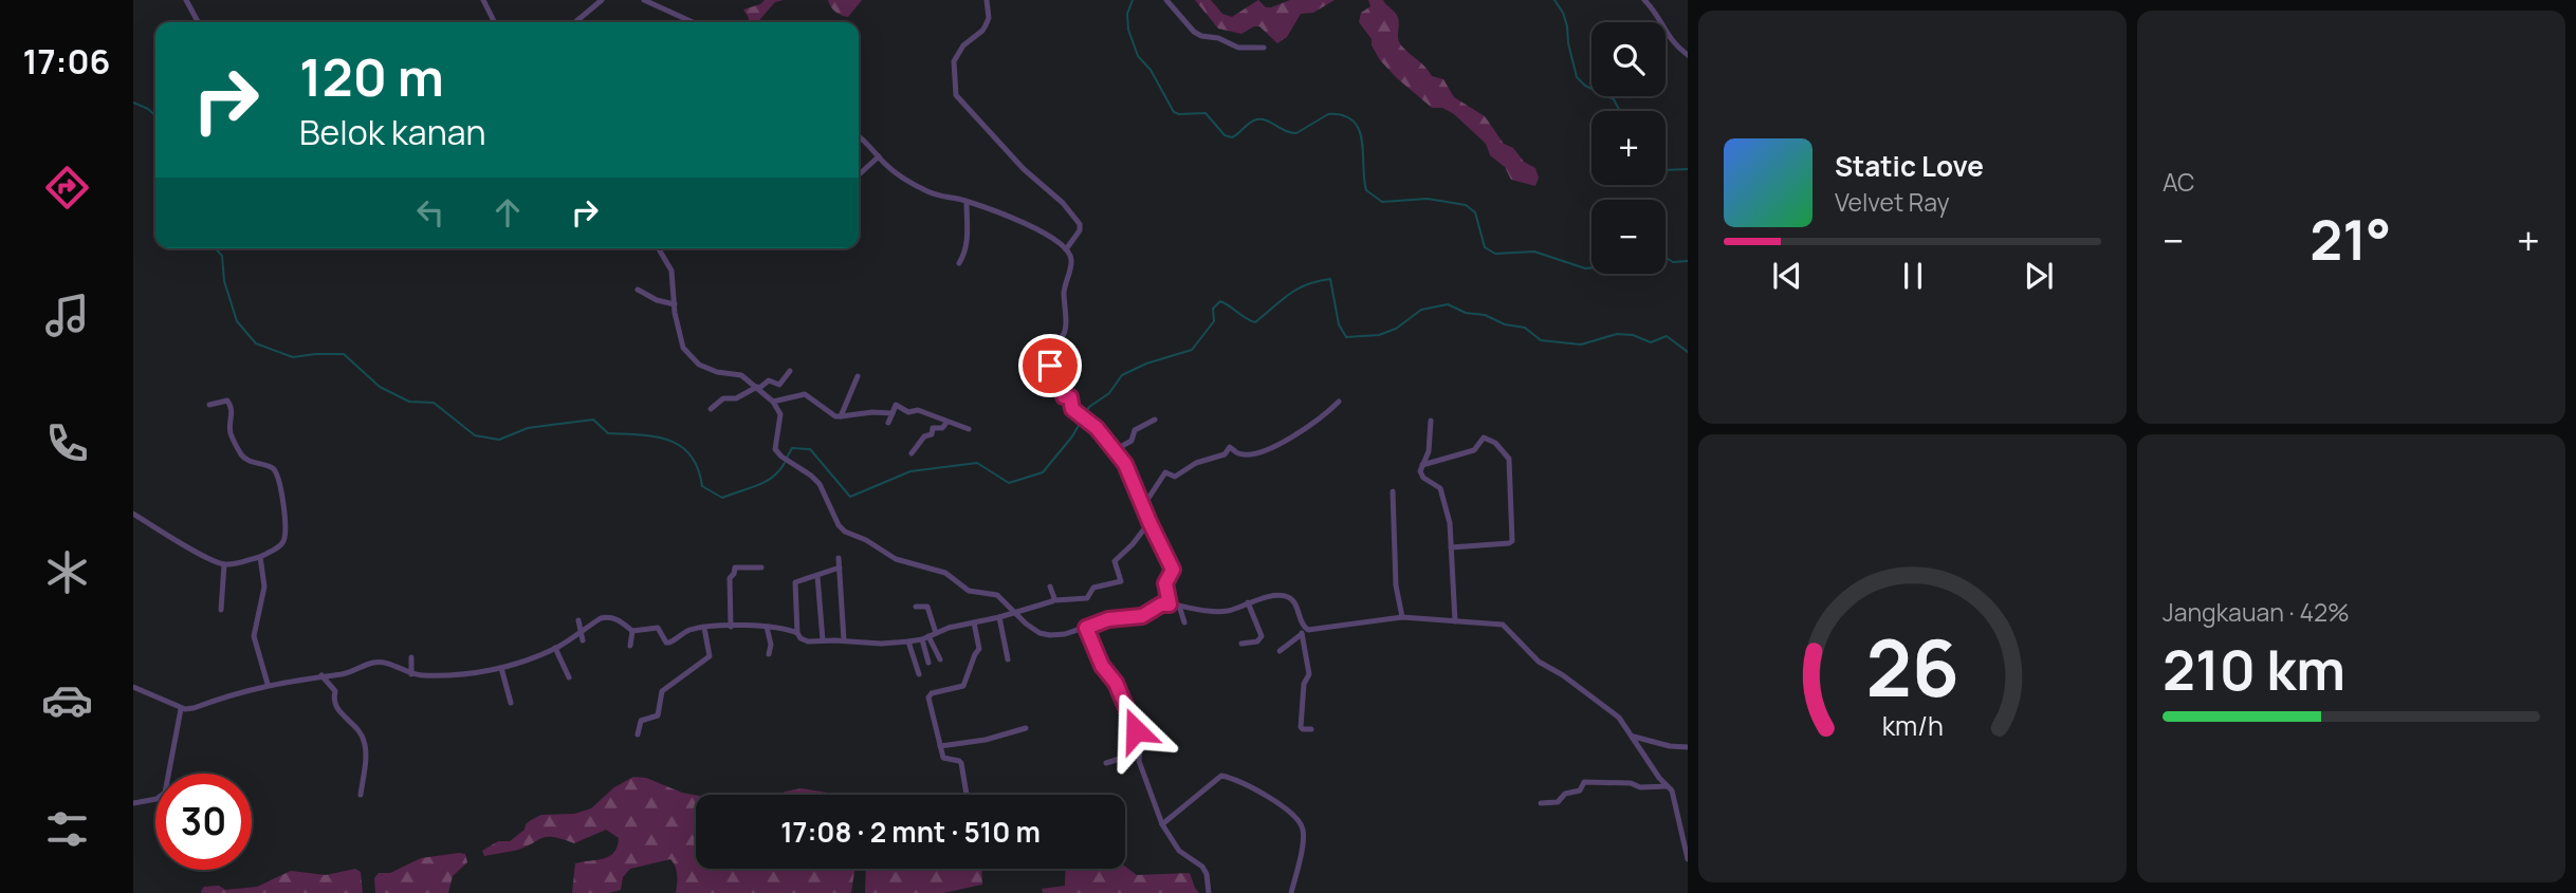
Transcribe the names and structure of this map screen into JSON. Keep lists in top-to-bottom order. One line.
{"page":{"tabs":"17:06","tile":["AC",["Jangkauan · 42%","210 km"]],"map_buttons":["+","−"],"turn":["120 m","Belok kanan"],"song":["Static Love","Velvet Ray"],"heat":["−","21°","+"],"limit":"30","trip":"17:08 · 2 mnt · 510 m","gauge":["26","km/h"]}}
